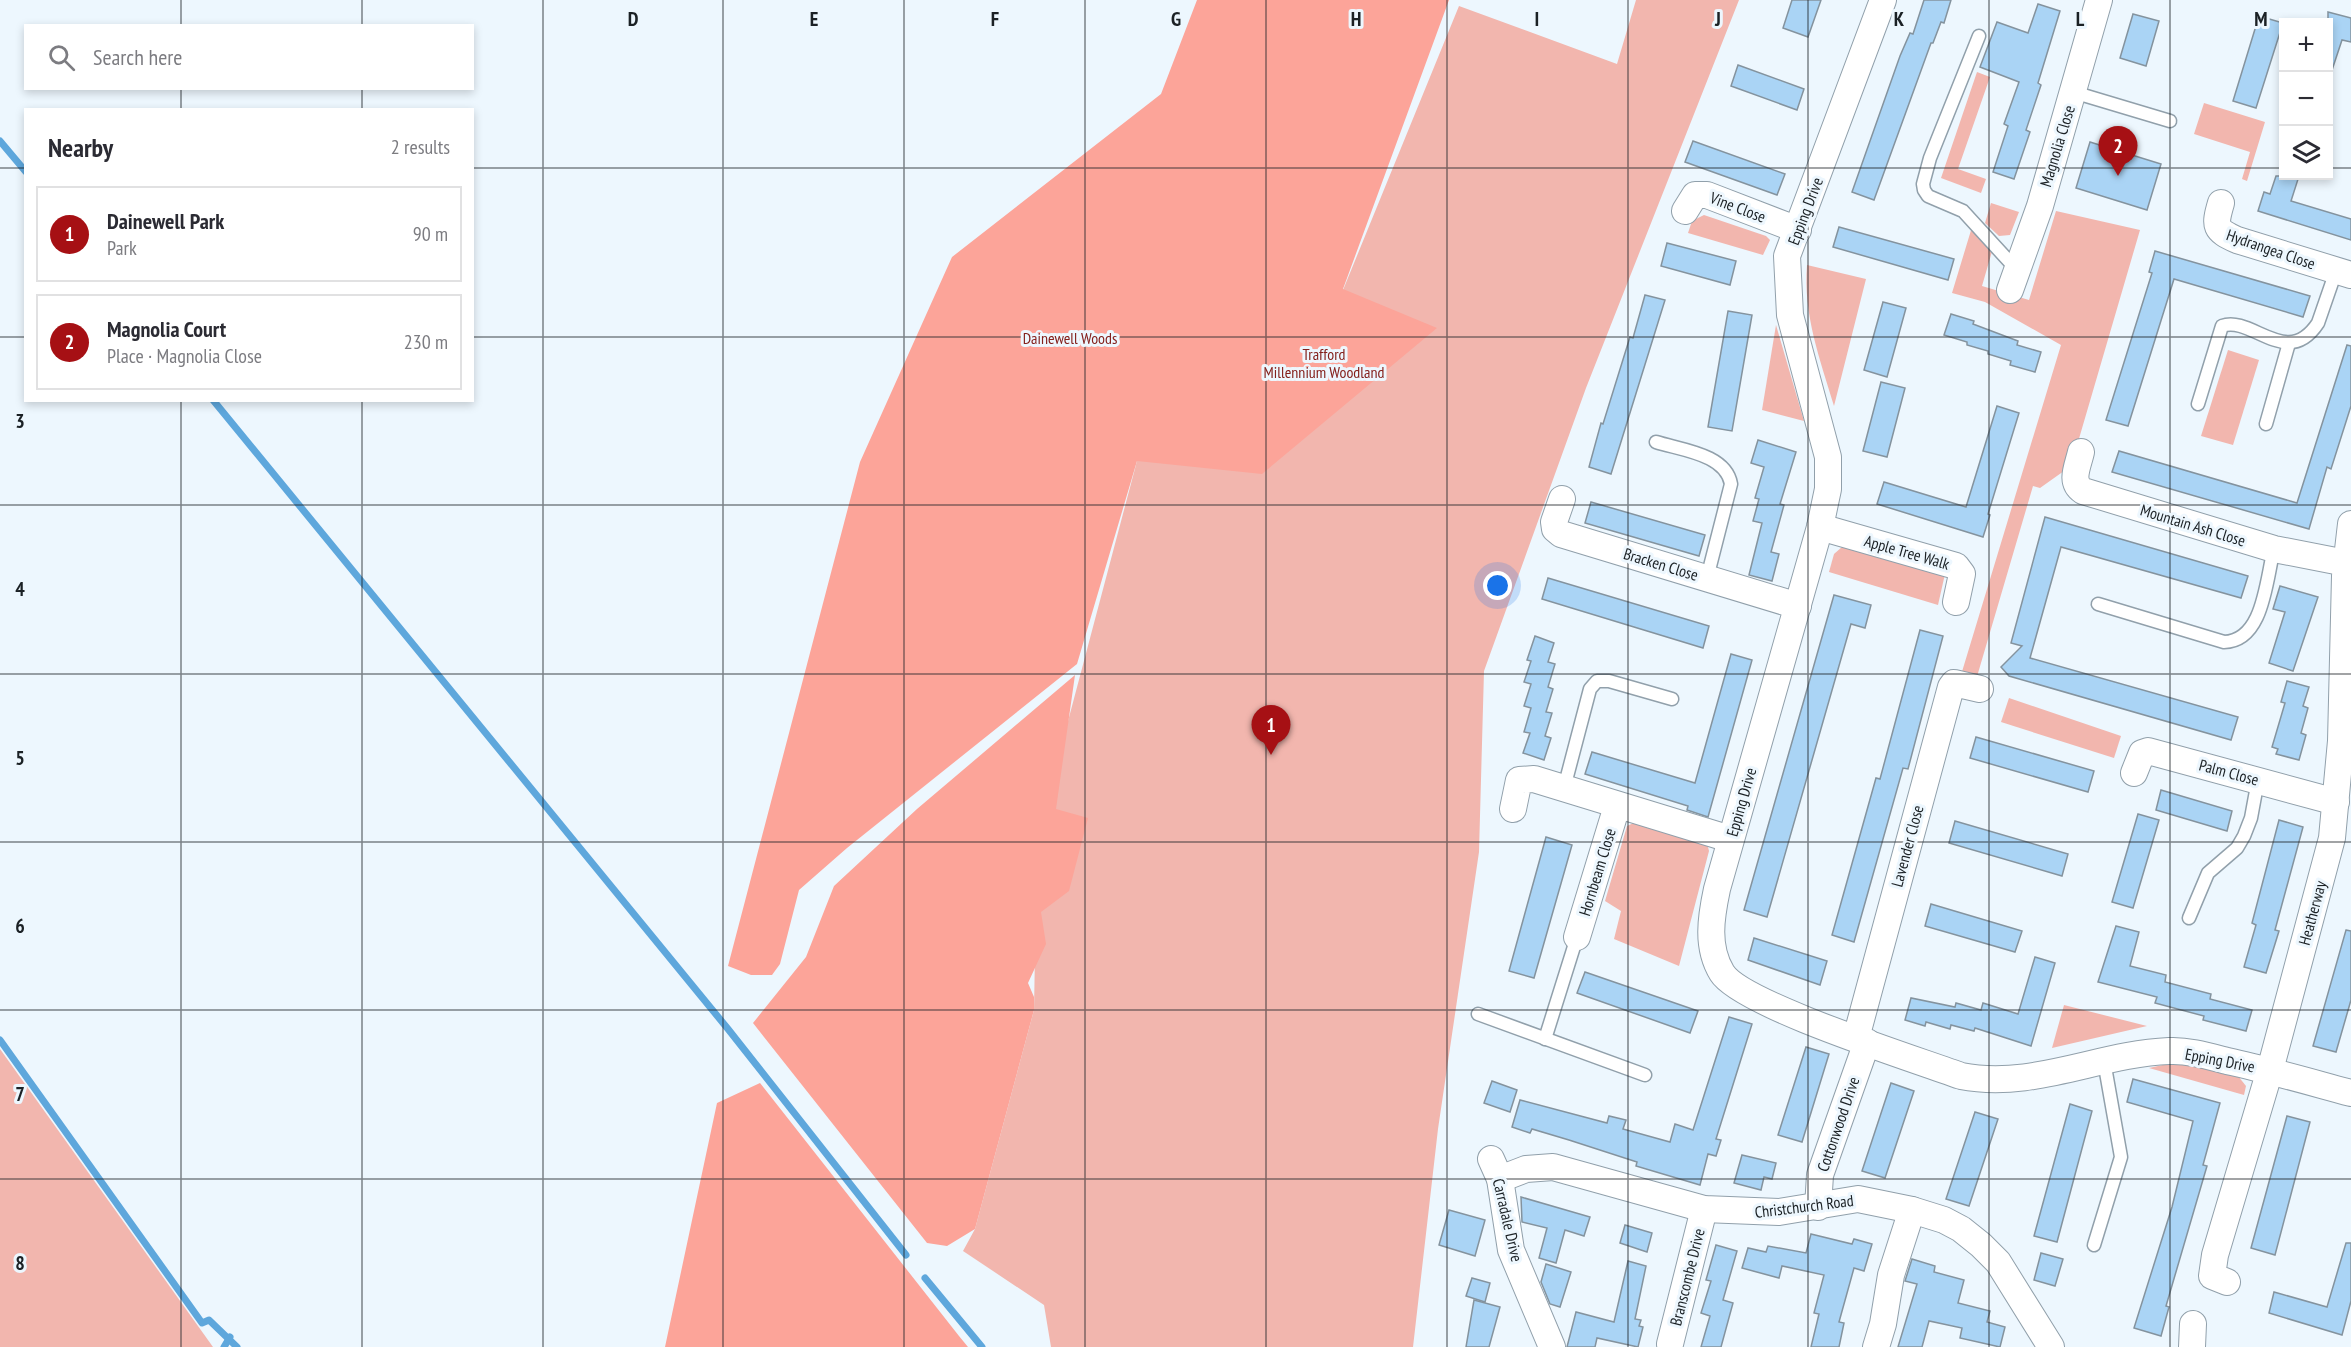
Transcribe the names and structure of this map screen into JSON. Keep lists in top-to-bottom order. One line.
{"streets":{"street":["Magnolia Close","Vine Close","Epping Drive","Hydrangea Close","Mountain Ash Close","Apple Tree Walk","Bracken Close","Palm Close","Lavender Close","Hornbeam Close","Heatherway","Cottonwood Drive","Christchurch Road","Carradale Drive","Branscombe Drive"]},"crossings":[["Vine Close","Epping Drive"],["Epping Drive","Apple Tree Walk"],["Epping Drive","Bracken Close"],["Epping Drive","Lavender Close"],["Epping Drive","Hornbeam Close"],["Epping Drive","Heatherway"],["Epping Drive","Cottonwood Drive"],["Mountain Ash Close","Heatherway"],["Palm Close","Heatherway"],["Lavender Close","Cottonwood Drive"],["Cottonwood Drive","Christchurch Road"],["Christchurch Road","Carradale Drive"],["Christchurch Road","Branscombe Drive"]],"parks":["Dainewell Woods","Trafford Millennium Woodland"],"page":{"map_buttons":["+","−"],"search":"Search here","heading":["Nearby","2 results"],"pins":["2","1"],"list":[{"mark":"1","name":"Dainewell Park","note":"Park","value":"90 m"},{"mark":"2","name":"Magnolia Court","note":"Place · Magnolia Close","value":"230 m"}]},"grid":{"columns":["D","E","F","G","H","I","J","K","L","M"],"rows":["3","4","5","6","7","8"]}}
